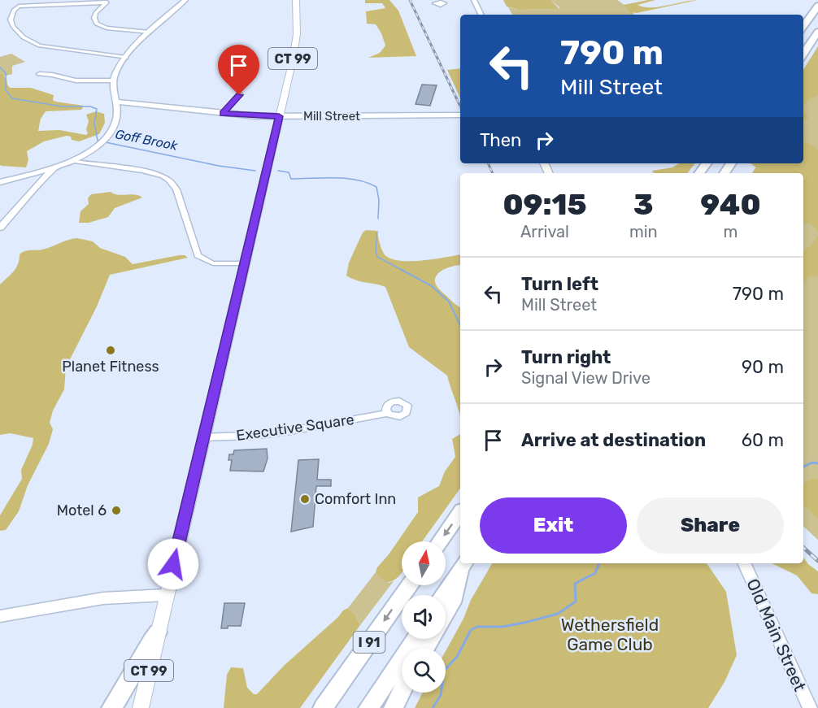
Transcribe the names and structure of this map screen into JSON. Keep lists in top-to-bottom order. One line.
{"streets":{"highway":["I 91"],"main road":["CT 99"],"street":["Mill Street","Executive Square","Old Main Street"]},"crossings":[["CT 99","Mill Street"],["CT 99","Executive Square"]],"water":["Goff Brook"],"parks":["Wethersfield Game Club"],"places":["Planet Fitness","Comfort Inn","Motel 6"],"north":"top","page":{"turn":["790 m","Mill Street"],"then":"Then","eta":["09:15","Arrival","3","min","940","m"],"list":[{"name":"Turn left","note":"Mill Street","value":"790 m"},{"name":"Turn right","note":"Signal View Drive","value":"90 m"},{"name":"Arrive at destination","value":"60 m"}],"buttons":["Exit","Share"]}}
